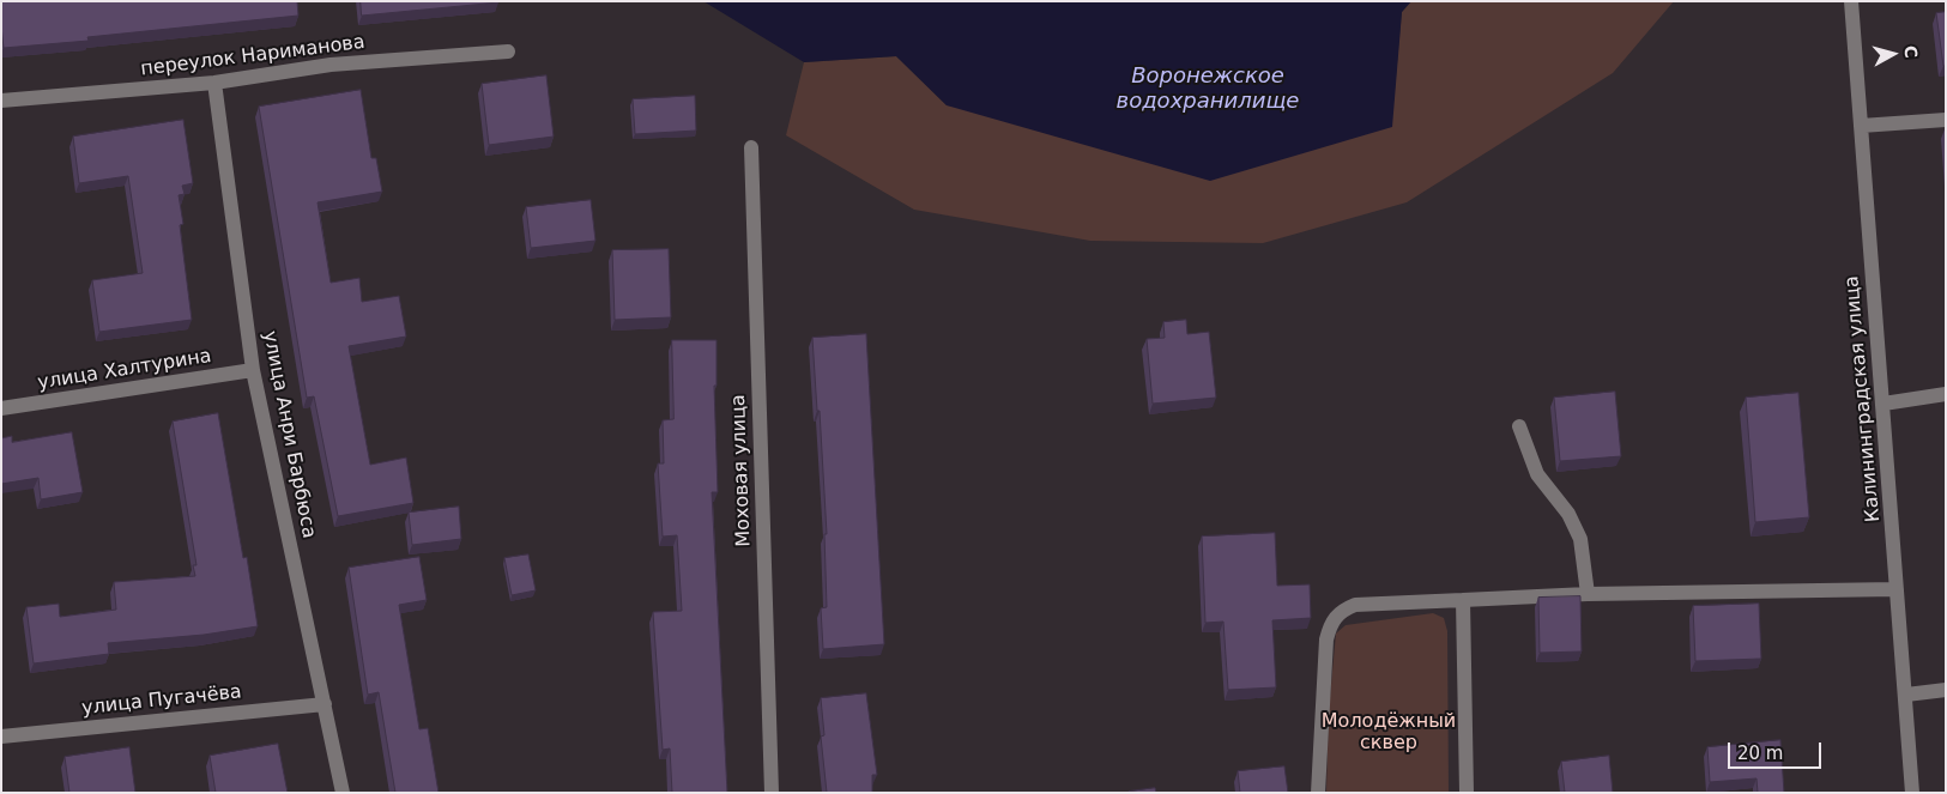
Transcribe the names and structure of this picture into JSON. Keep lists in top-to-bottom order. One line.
{"streets":{"street":["переулок Нариманова","улица Халтурина","Калининградская улица","улица Анри Барбюса","Моховая улица","улица Пугачёва"]},"crossings":[["переулок Нариманова","улица Анри Барбюса"],["улица Халтурина","улица Анри Барбюса"],["улица Анри Барбюса","улица Пугачёва"]],"water":["Воронежское водохранилище"],"parks":["Молодёжный сквер"],"scale_bar":"20 m","north":"right"}
